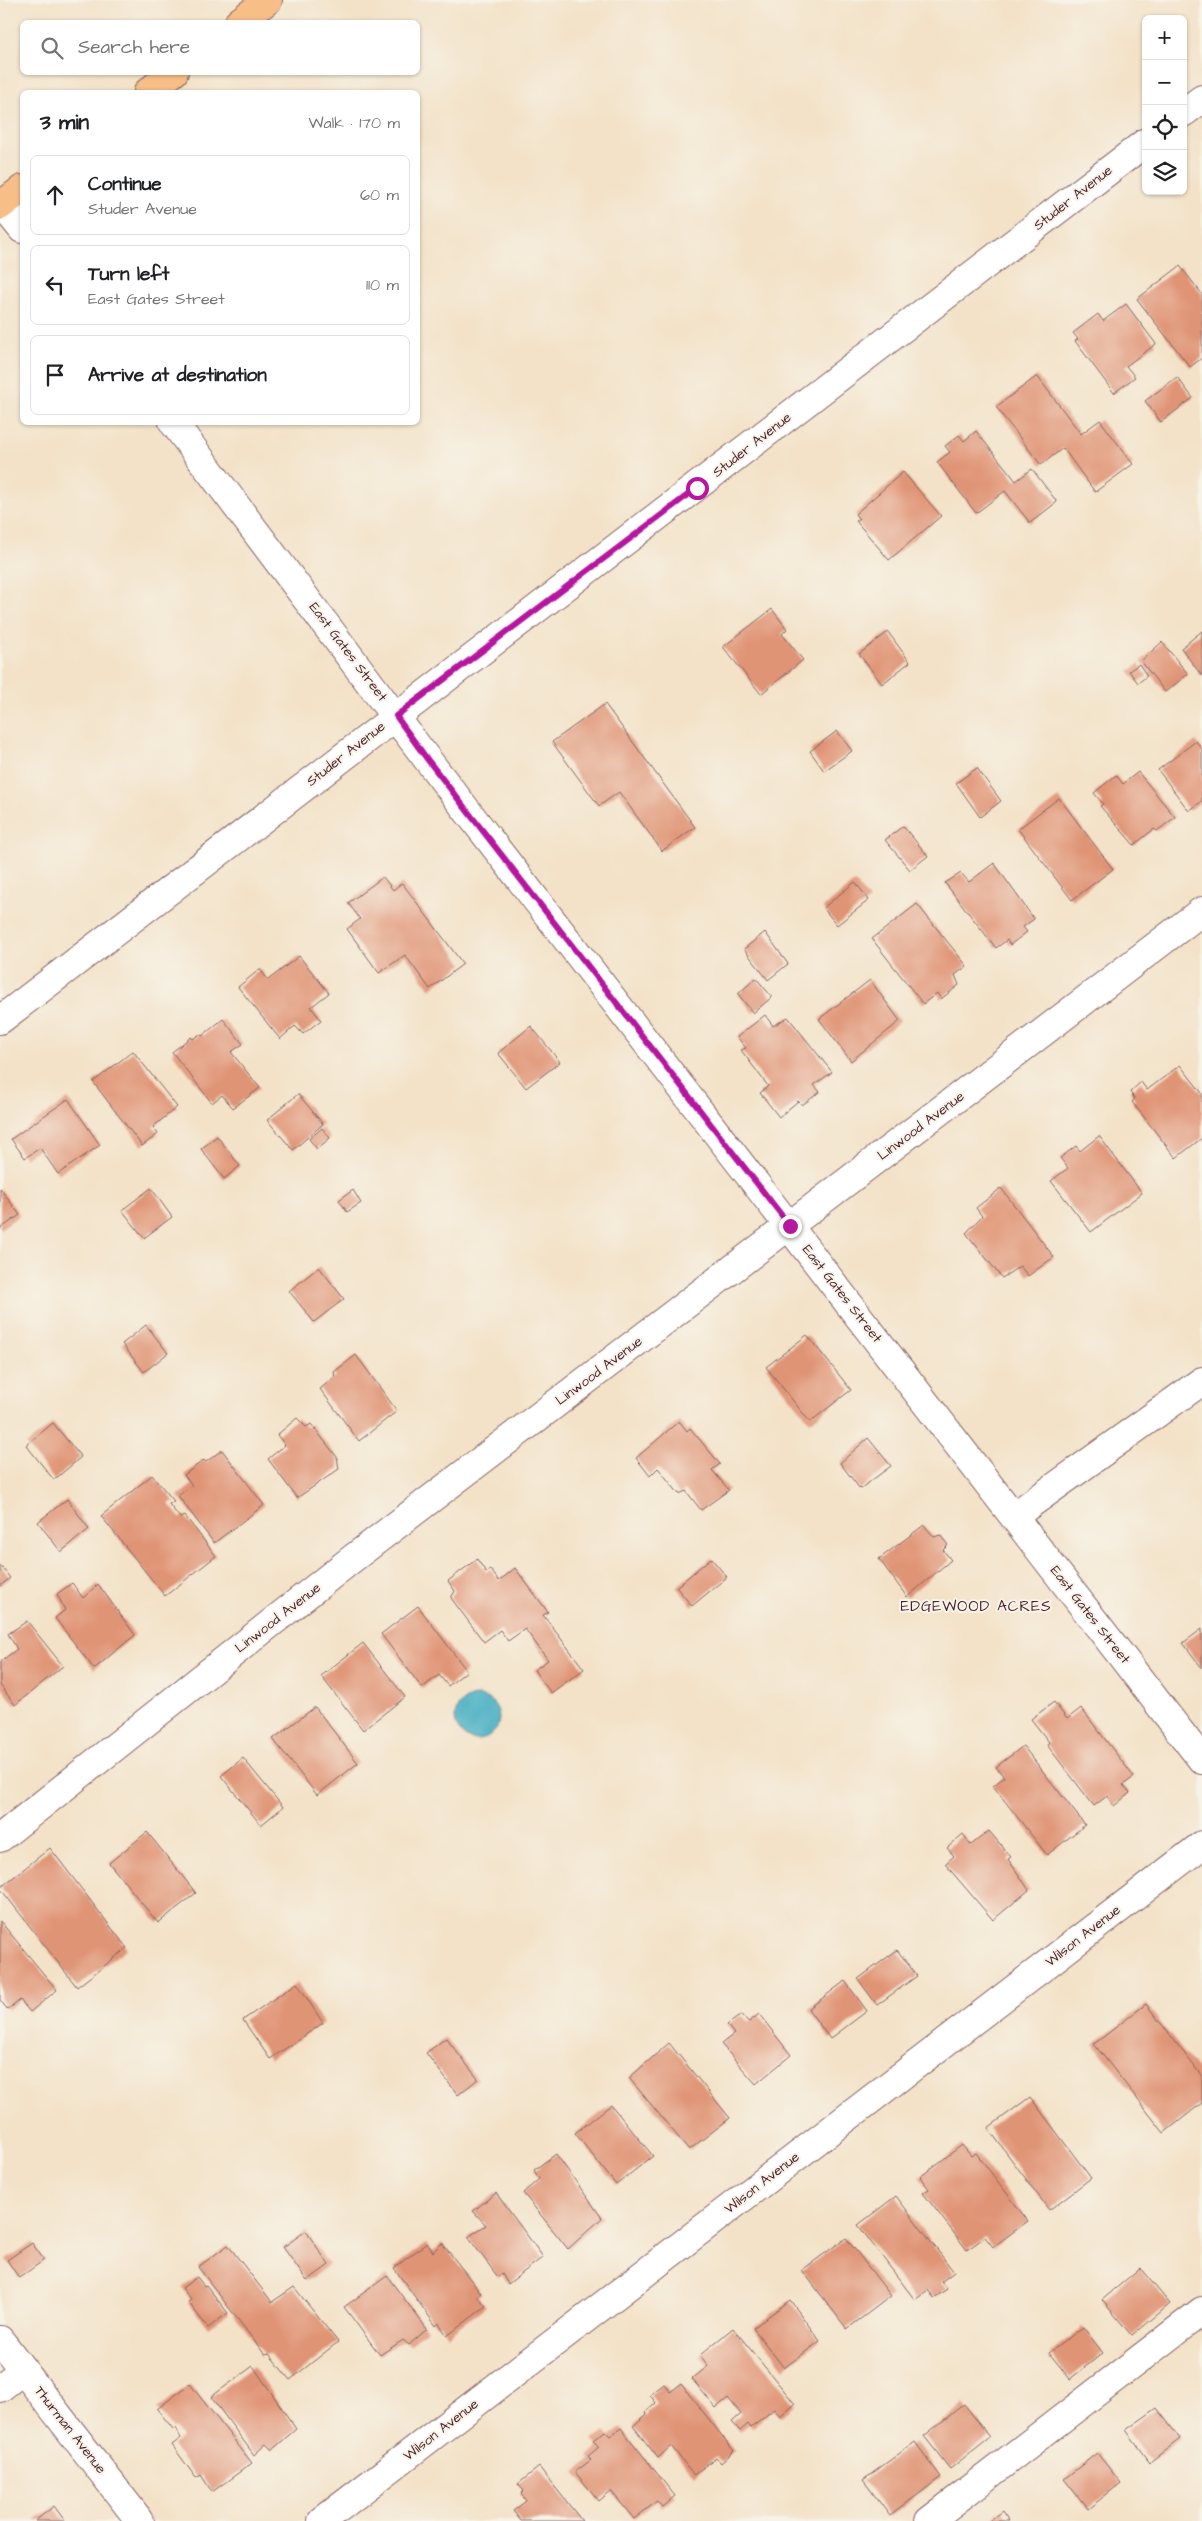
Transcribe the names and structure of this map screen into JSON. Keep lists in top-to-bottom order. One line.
{"streets":{"street":["Studer Avenue","East Gates Street","Linwood Avenue","Wilson Avenue","Thurman Avenue"]},"crossings":[["Studer Avenue","East Gates Street"],["East Gates Street","Linwood Avenue"]],"districts":["EDGEWOOD ACRES"],"page":{"map_buttons":["+","−"],"search":"Search here","heading":["3 min","Walk · 170 m"],"list":[["Continue","Studer Avenue","60 m"],["Turn left","East Gates Street","110 m"],"Arrive at destination"]}}
